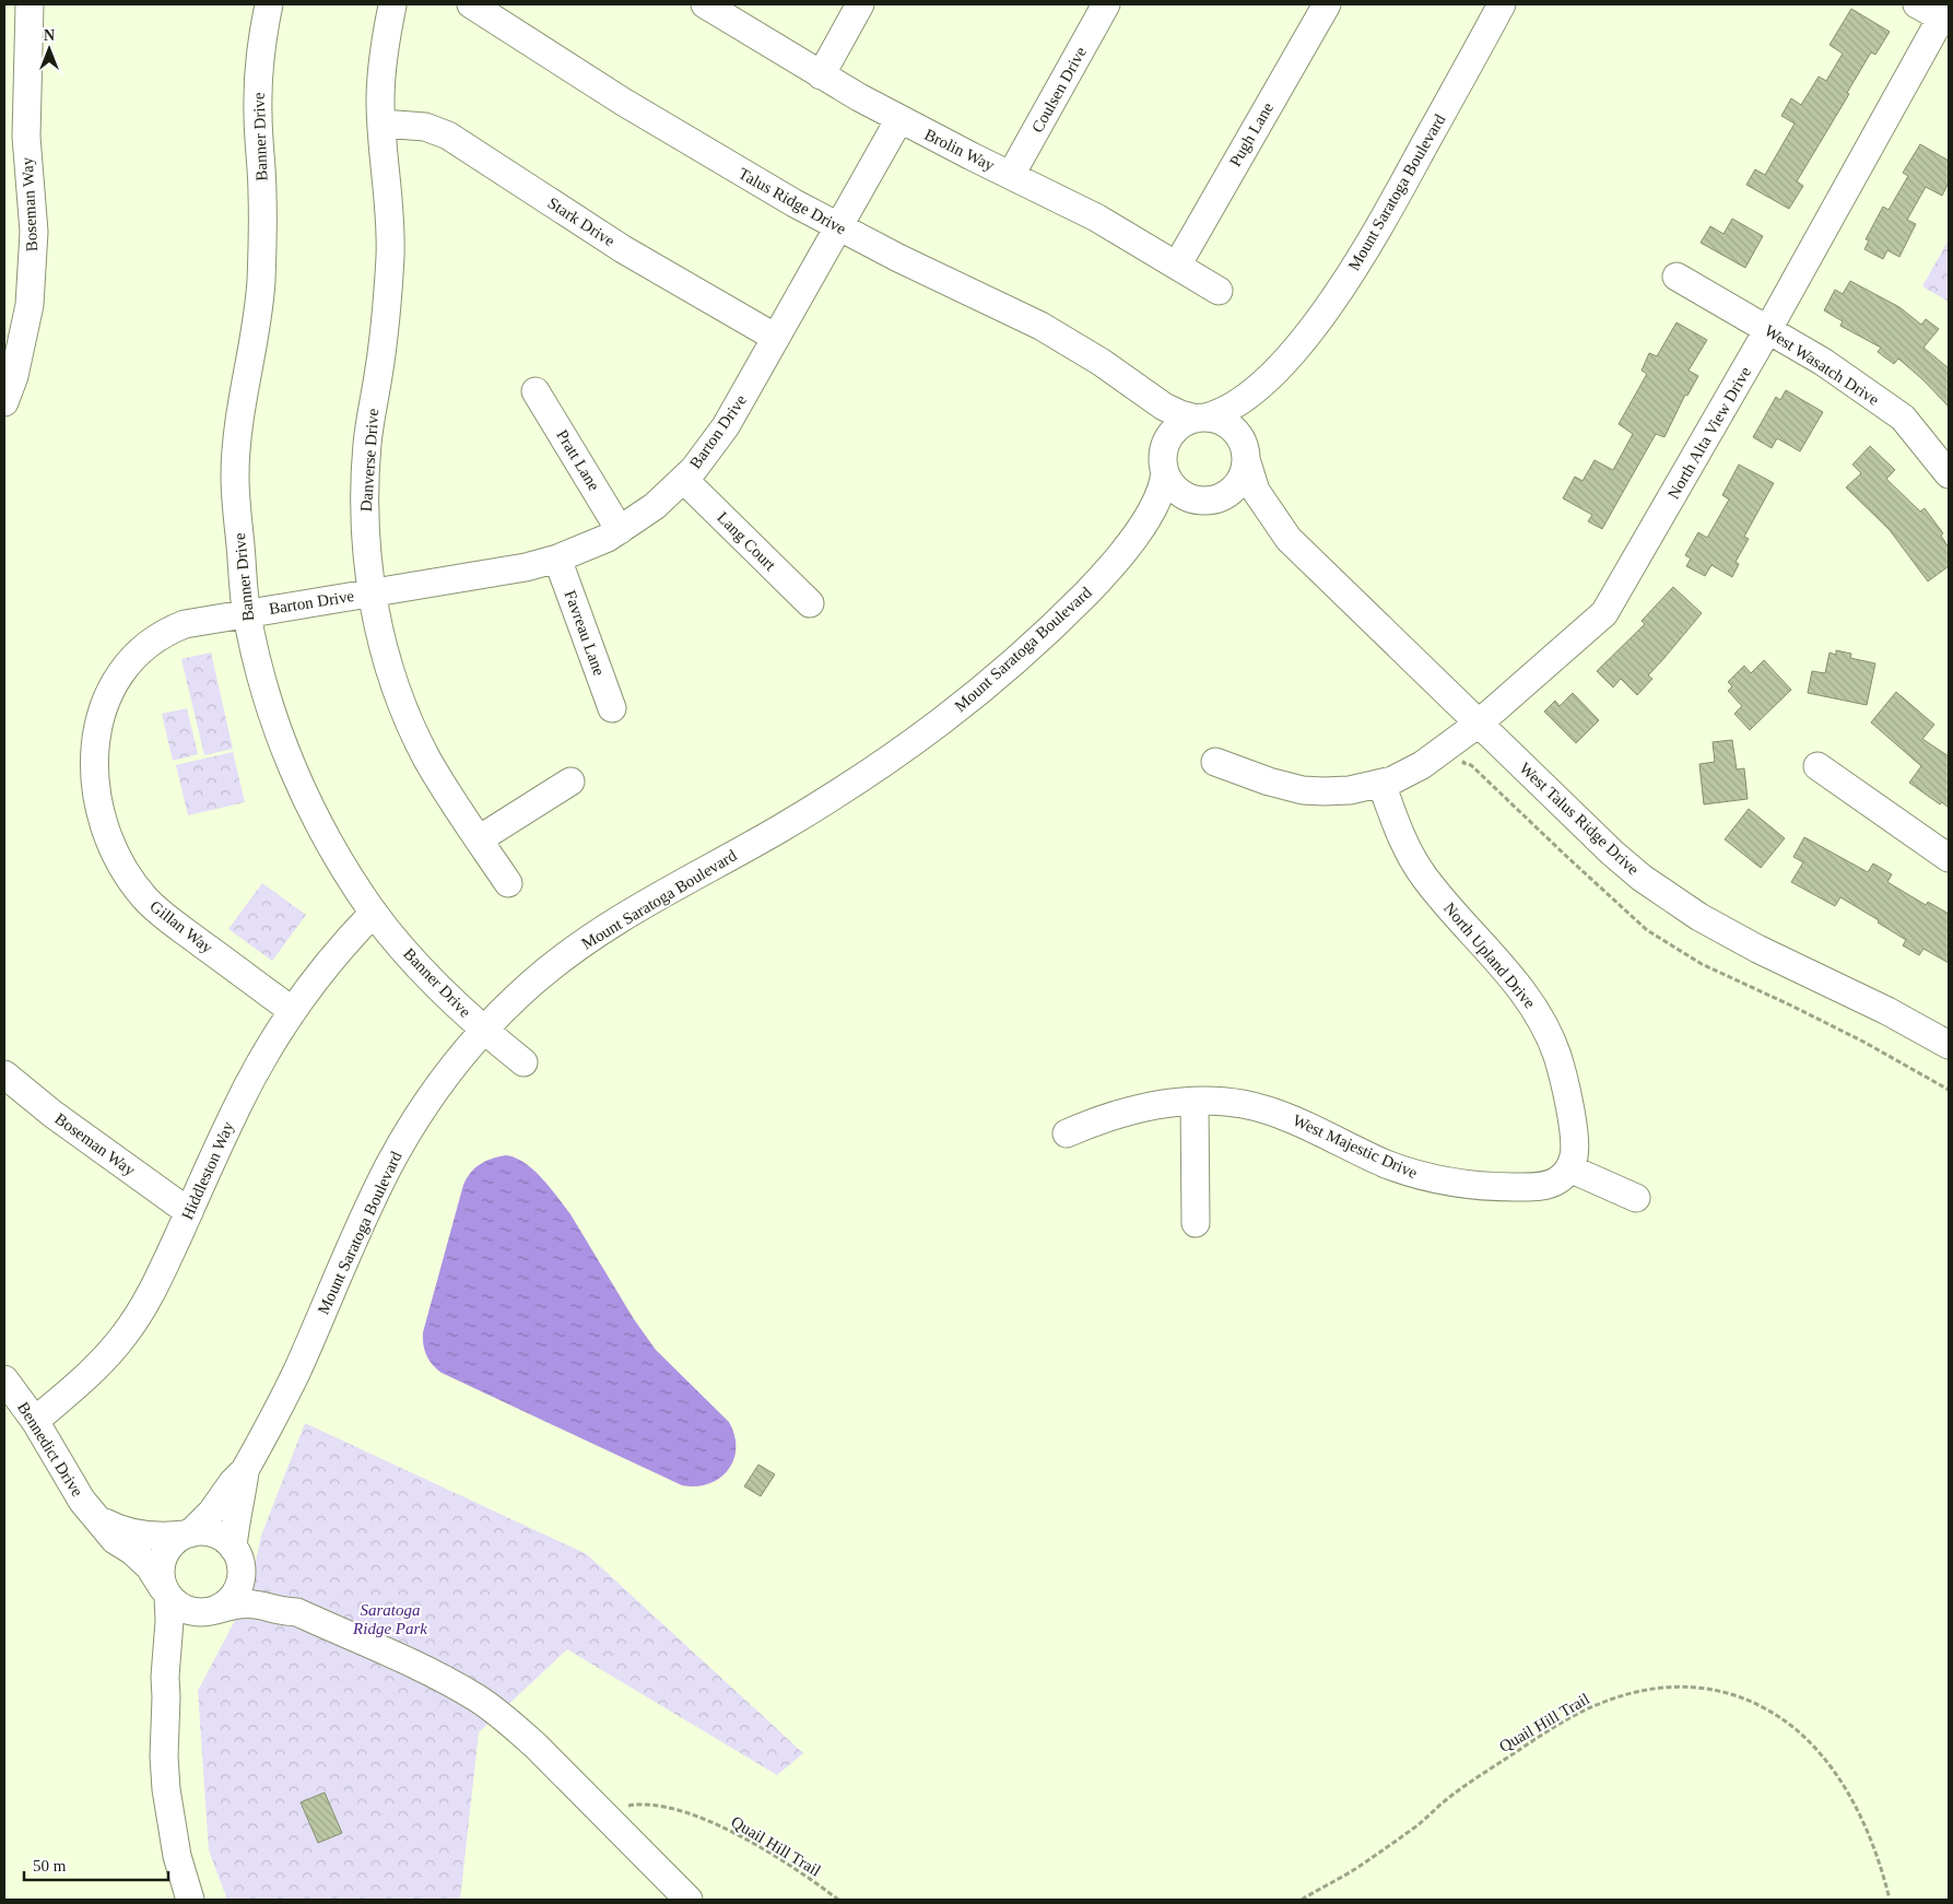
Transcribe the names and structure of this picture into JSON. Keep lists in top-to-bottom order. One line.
{"streets":{"street":["Coulsen Drive","Pugh Lane","Banner Drive","Brolin Way","Mount Saratoga Boulevard","Talus Ridge Drive","Boseman Way","Stark Drive","West Wasatch Drive","Barton Drive","North Alta View Drive","Danverse Drive","Pratt Lane","Lang Court","Favreau Lane","West Talus Ridge Drive","Gillan Way","North Upland Drive","West Majestic Drive","Hiddleston Way","Bennedict Drive"],"path":["Quail Hill Trail"]},"crossings":[["Coulsen Drive","Brolin Way"],["Pugh Lane","Brolin Way"],["Banner Drive","Mount Saratoga Boulevard"],["Banner Drive","Barton Drive"],["Banner Drive","Gillan Way"],["Banner Drive","Hiddleston Way"],["Brolin Way","Barton Drive"],["Mount Saratoga Boulevard","Talus Ridge Drive"],["Mount Saratoga Boulevard","West Talus Ridge Drive"],["Mount Saratoga Boulevard","Bennedict Drive"],["Talus Ridge Drive","Barton Drive"],["Talus Ridge Drive","West Talus Ridge Drive"],["Boseman Way","Hiddleston Way"],["Stark Drive","Barton Drive"],["Stark Drive","Danverse Drive"],["West Wasatch Drive","North Alta View Drive"],["Barton Drive","Danverse Drive"],["Barton Drive","Pratt Lane"],["Barton Drive","Lang Court"],["Barton Drive","Favreau Lane"],["Barton Drive","Gillan Way"],["North Alta View Drive","West Talus Ridge Drive"],["North Alta View Drive","North Upland Drive"],["Gillan Way","Hiddleston Way"],["North Upland Drive","West Majestic Drive"],["Hiddleston Way","Bennedict Drive"]],"parks":["Saratoga Ridge Park"],"scale_bar":"50 m","north":"top"}
